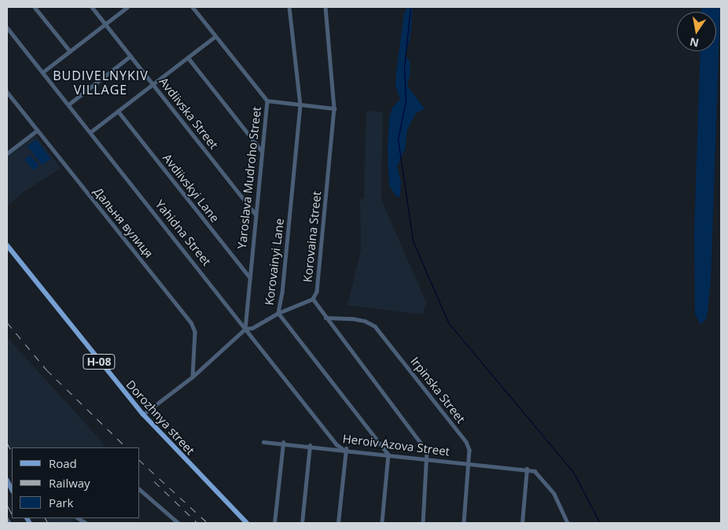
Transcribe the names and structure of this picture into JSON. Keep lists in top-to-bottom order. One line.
{"streets":{"main road":["Н-08","Dorozhnya street"],"street":["Avdiivska Street","Yaroslava Mudroho Street","Avdiivskyi Lane","Дальня вулиця","Yahidna Street","Korovaina Street","Korovainyi Lane","Irpinska Street","Heroiv Azova Street"]},"crossings":[["Avdiivska Street","Yaroslava Mudroho Street"],["Yaroslava Mudroho Street","Avdiivskyi Lane"],["Yaroslava Mudroho Street","Yahidna Street"],["Yahidna Street","Heroiv Azova Street"],["Korovaina Street","Irpinska Street"],["Korovaina Street","Heroiv Azova Street"],["Korovainyi Lane","Heroiv Azova Street"],["Irpinska Street","Heroiv Azova Street"]],"districts":["BUDIVELNYKIV VILLAGE"],"legend":["Road","Railway","Park"],"north":"bottom"}
